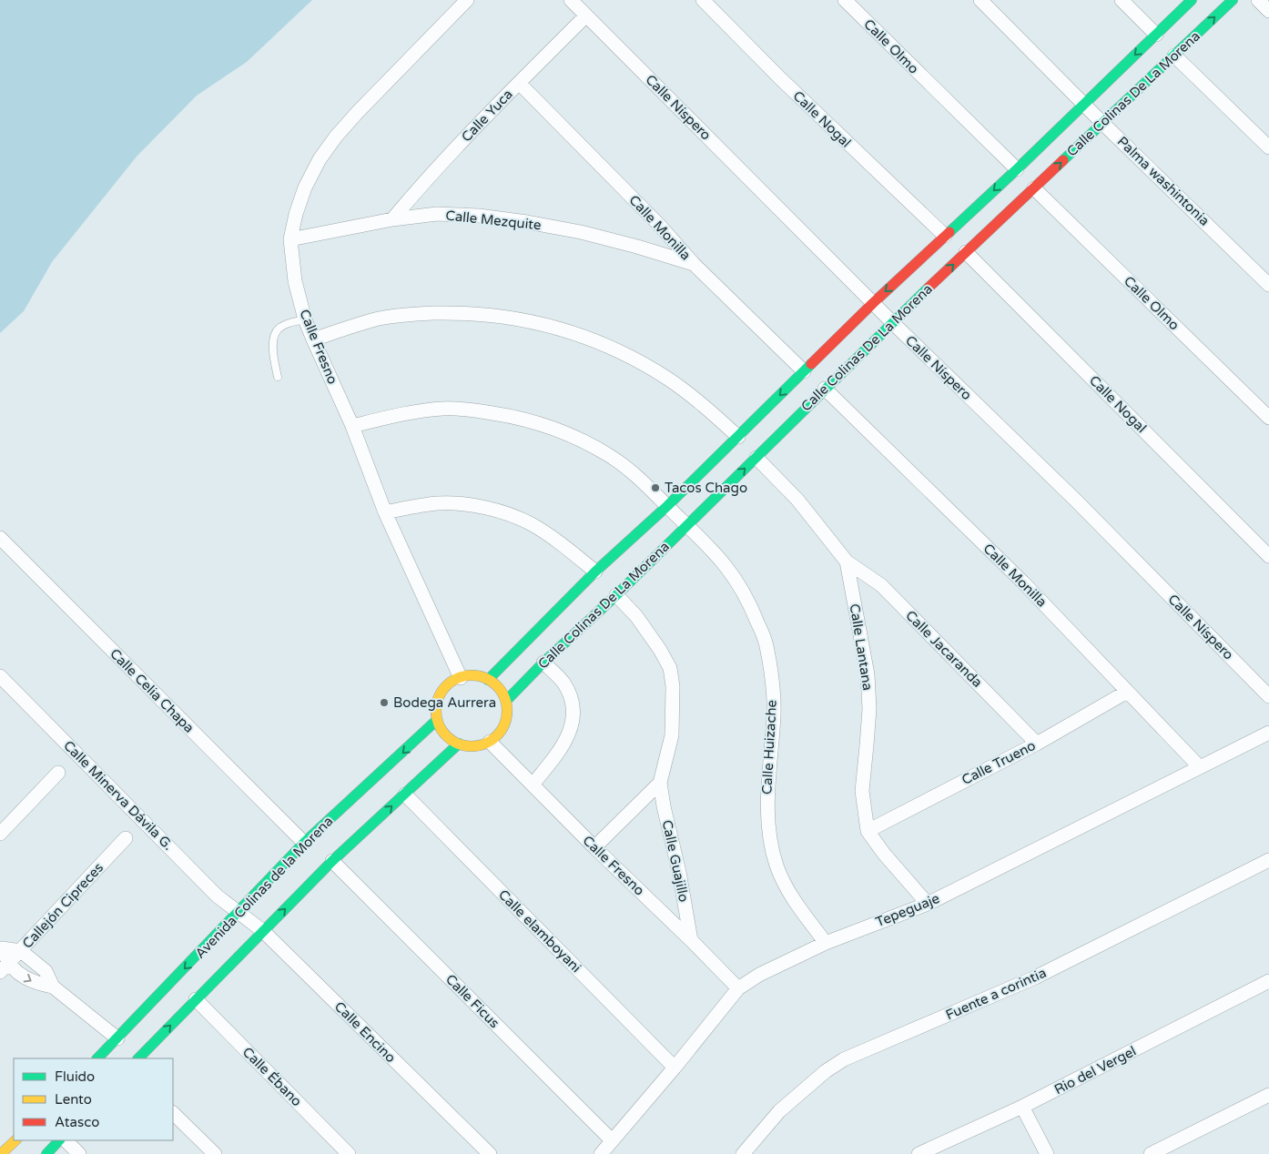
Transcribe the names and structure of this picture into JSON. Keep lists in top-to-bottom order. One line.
{"streets":{"street":["Calle Olmo","Calle Colinas De La Morena","Calle Níspero","Calle Yuca","Calle Nogal","Palma washintonia","Calle Mezquite","Calle Monilla","Calle Fresno","Calle Lantana","Calle Jacaranda","Calle Celia Chapa","Calle Huizache","Calle Trueno","Calle Minerva Dávila G.","Calle Guajillo","Avenida Colinas de la Morena","Callejón Cipreces","Tepeguaje","Calle elamboyani","Fuente a corintia","Calle Ficus","Calle Encino","Rio del Vergel","Calle Ébano"]},"crossings":[["Calle Olmo","Calle Colinas De La Morena"],["Calle Colinas De La Morena","Calle Níspero"],["Calle Colinas De La Morena","Calle Nogal"],["Calle Colinas De La Morena","Palma washintonia"],["Calle Colinas De La Morena","Calle Monilla"],["Calle Colinas De La Morena","Calle Fresno"],["Calle Colinas De La Morena","Calle Lantana"],["Calle Colinas De La Morena","Calle Huizache"],["Calle Colinas De La Morena","Calle Guajillo"],["Calle Colinas De La Morena","Avenida Colinas de la Morena"],["Calle Níspero","Calle Yuca"],["Calle Yuca","Calle Mezquite"],["Calle Yuca","Calle Monilla"],["Calle Mezquite","Calle Monilla"],["Calle Mezquite","Calle Fresno"],["Calle Monilla","Calle Trueno"],["Calle Monilla","Tepeguaje"],["Calle Fresno","Calle Huizache"],["Calle Fresno","Calle Guajillo"],["Calle Fresno","Avenida Colinas de la Morena"],["Calle Fresno","Tepeguaje"],["Calle Lantana","Calle Jacaranda"],["Calle Lantana","Calle Trueno"],["Calle Lantana","Tepeguaje"],["Calle Jacaranda","Calle Trueno"],["Calle Celia Chapa","Avenida Colinas de la Morena"],["Calle Huizache","Tepeguaje"],["Calle Minerva Dávila G.","Avenida Colinas de la Morena"],["Calle Minerva Dávila G.","Calle Encino"],["Avenida Colinas de la Morena","Calle Encino"],["Tepeguaje","Calle elamboyani"],["Tepeguaje","Calle Ficus"]],"places":["Tacos Chago","Bodega Aurrera"],"legend":["Fluido","Lento","Atasco"]}
